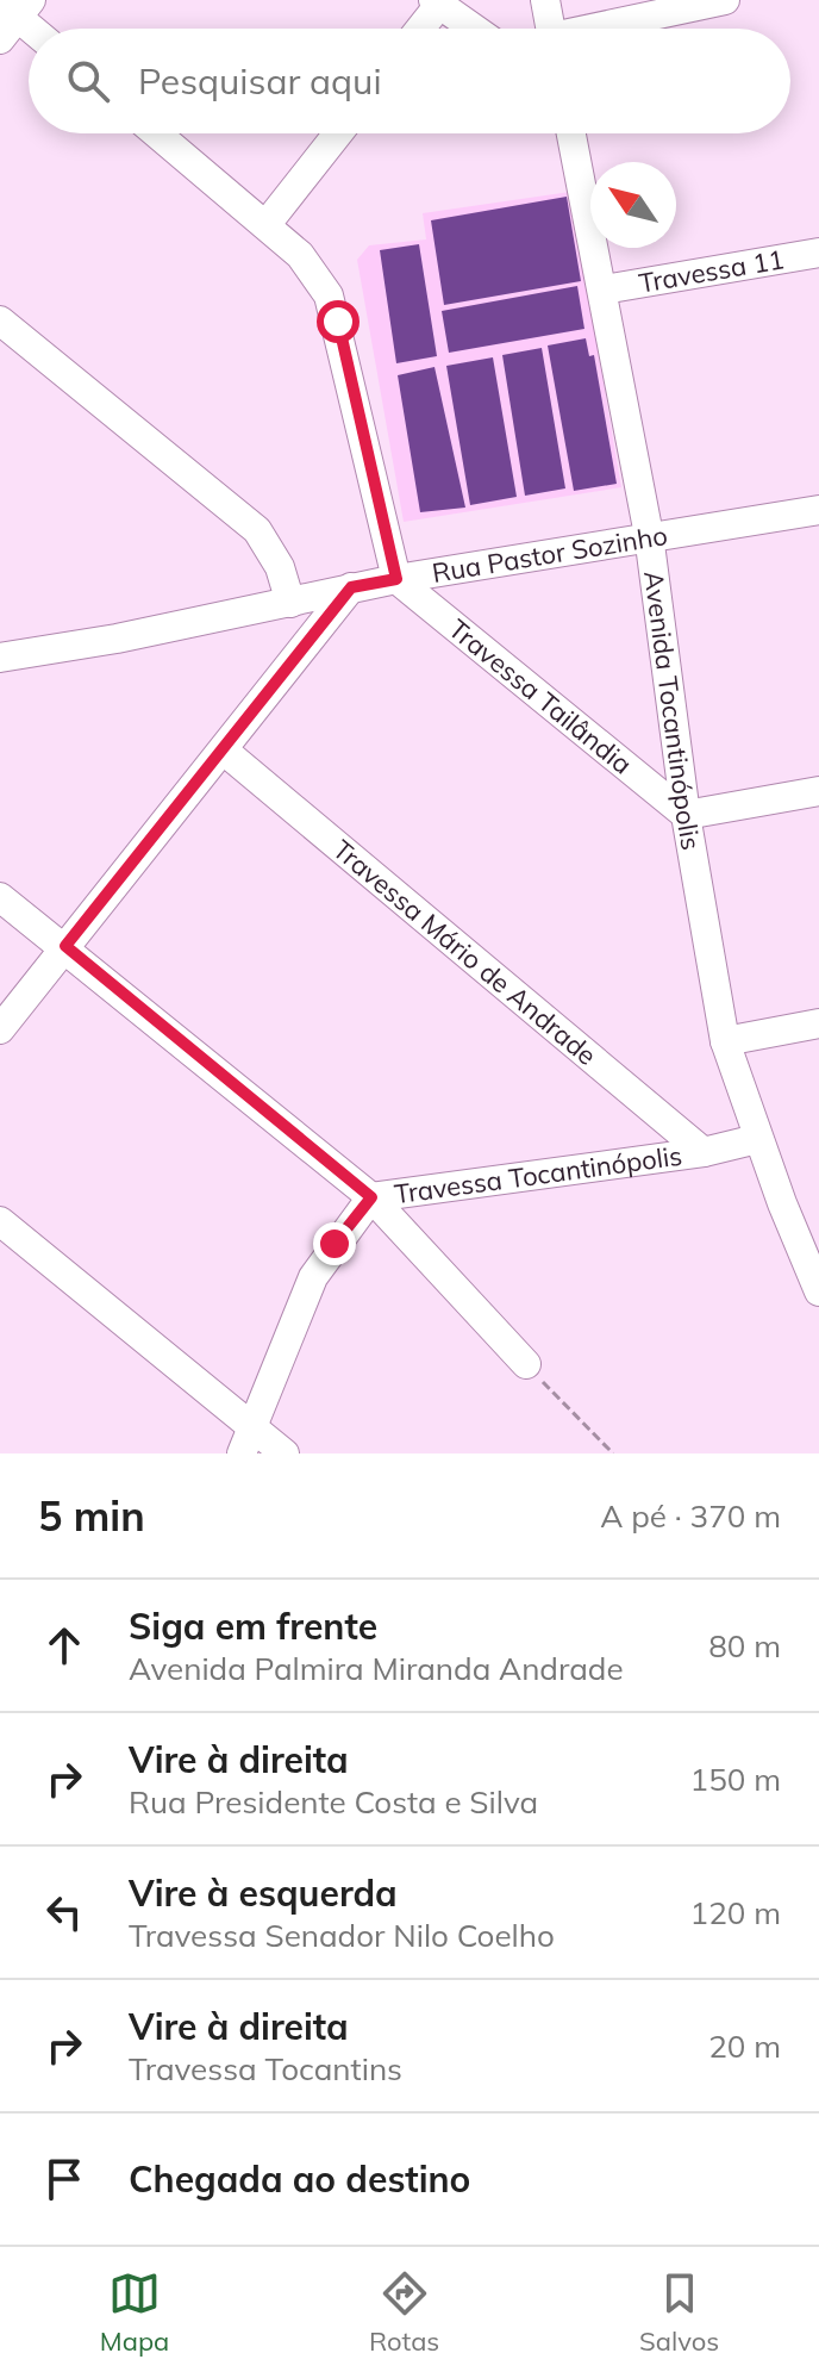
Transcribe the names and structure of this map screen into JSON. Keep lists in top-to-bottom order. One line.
{"streets":{"street":["Travessa 11","Rua Pastor Sozinho","Travessa Tailândia","Avenida Tocantinópolis","Travessa Mário de Andrade","Travessa Tocantinópolis"]},"crossings":[["Travessa 11","Avenida Tocantinópolis"],["Rua Pastor Sozinho","Travessa Tailândia"],["Rua Pastor Sozinho","Avenida Tocantinópolis"],["Travessa Tailândia","Avenida Tocantinópolis"],["Avenida Tocantinópolis","Travessa Tocantinópolis"],["Travessa Mário de Andrade","Travessa Tocantinópolis"]],"north":"top left","page":{"search":"Pesquisar aqui","heading":["5 min","A pé · 370 m"],"list":[["Siga em frente","Avenida Palmira Miranda Andrade","80 m"],["Vire à direita","Rua Presidente Costa e Silva","150 m"],["Vire à esquerda","Travessa Senador Nilo Coelho","120 m"],["Vire à direita","Travessa Tocantins","20 m"],"Chegada ao destino"],"nav":["Mapa","Rotas","Salvos"]}}
